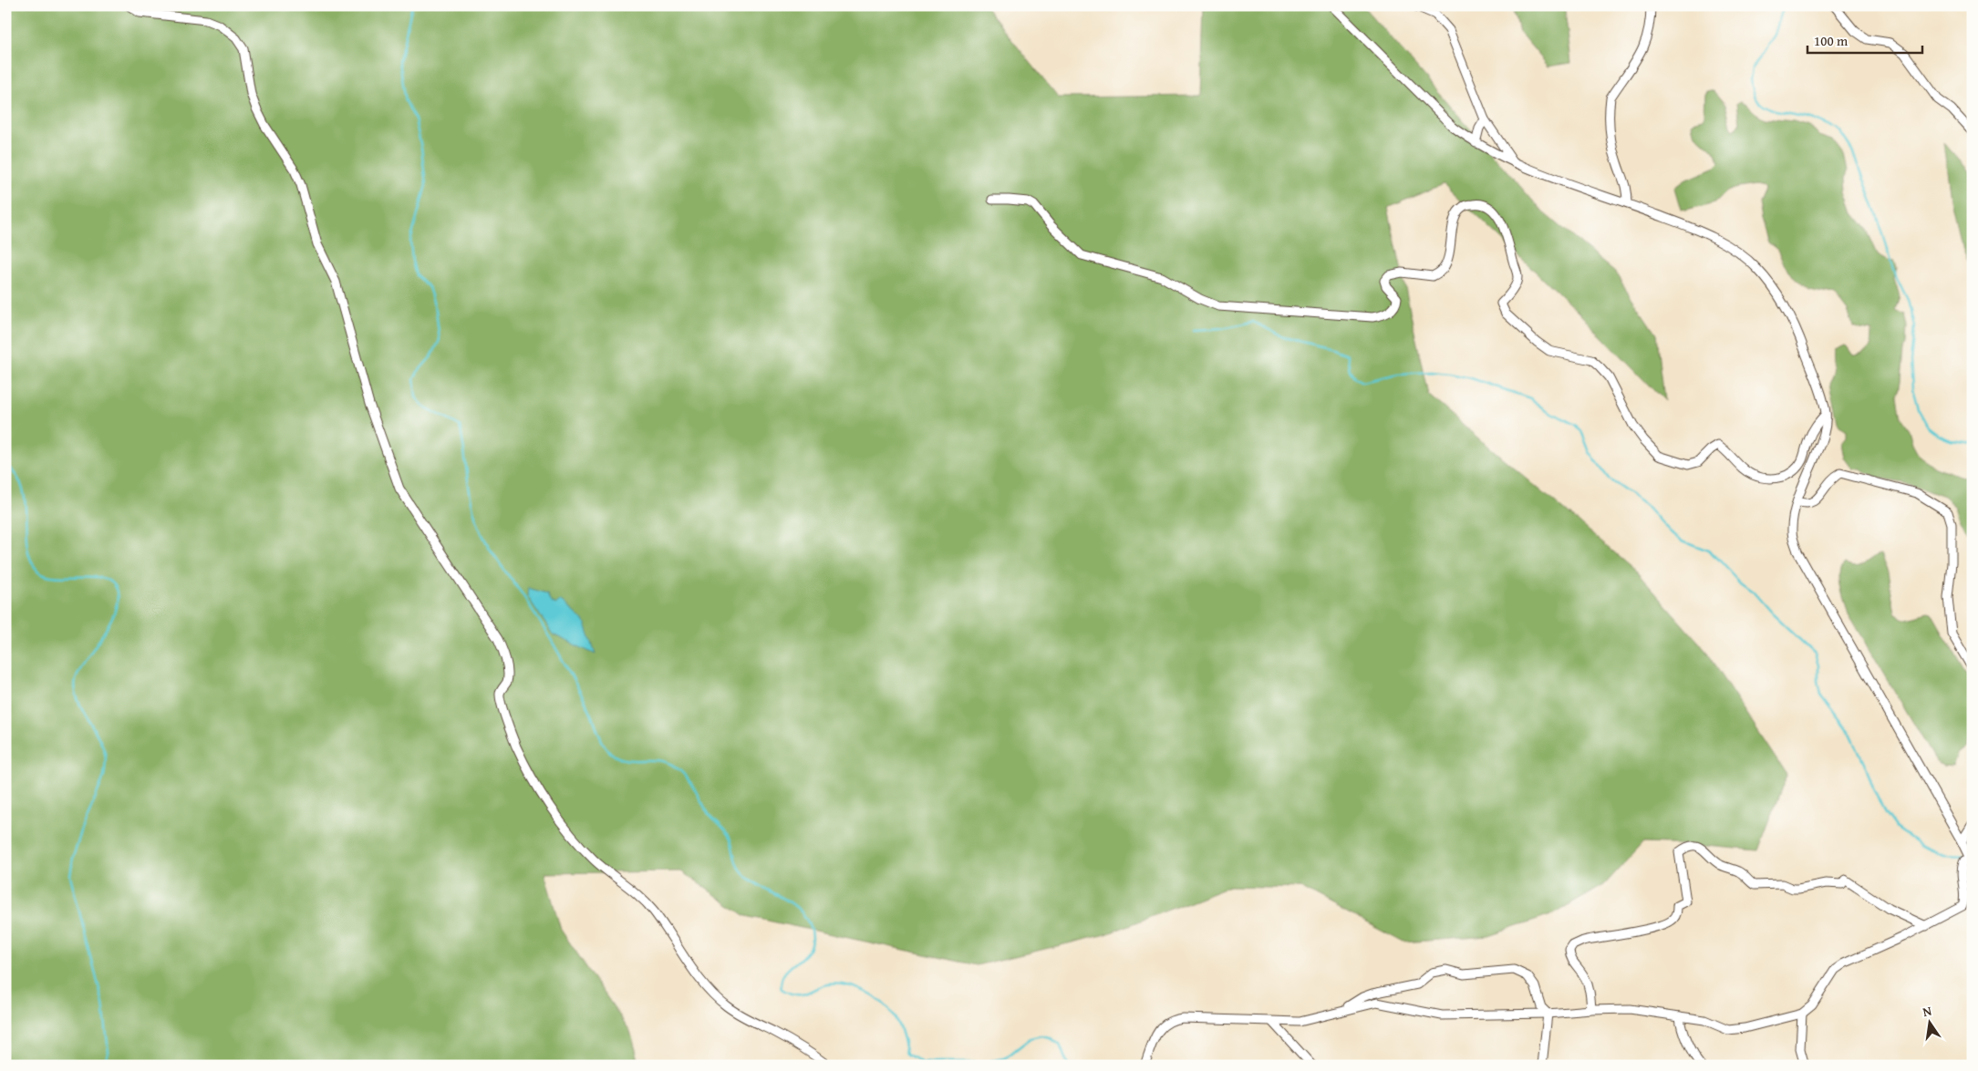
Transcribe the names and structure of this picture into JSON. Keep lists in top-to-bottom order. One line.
{"scale_bar":"100 m","north":"top"}
